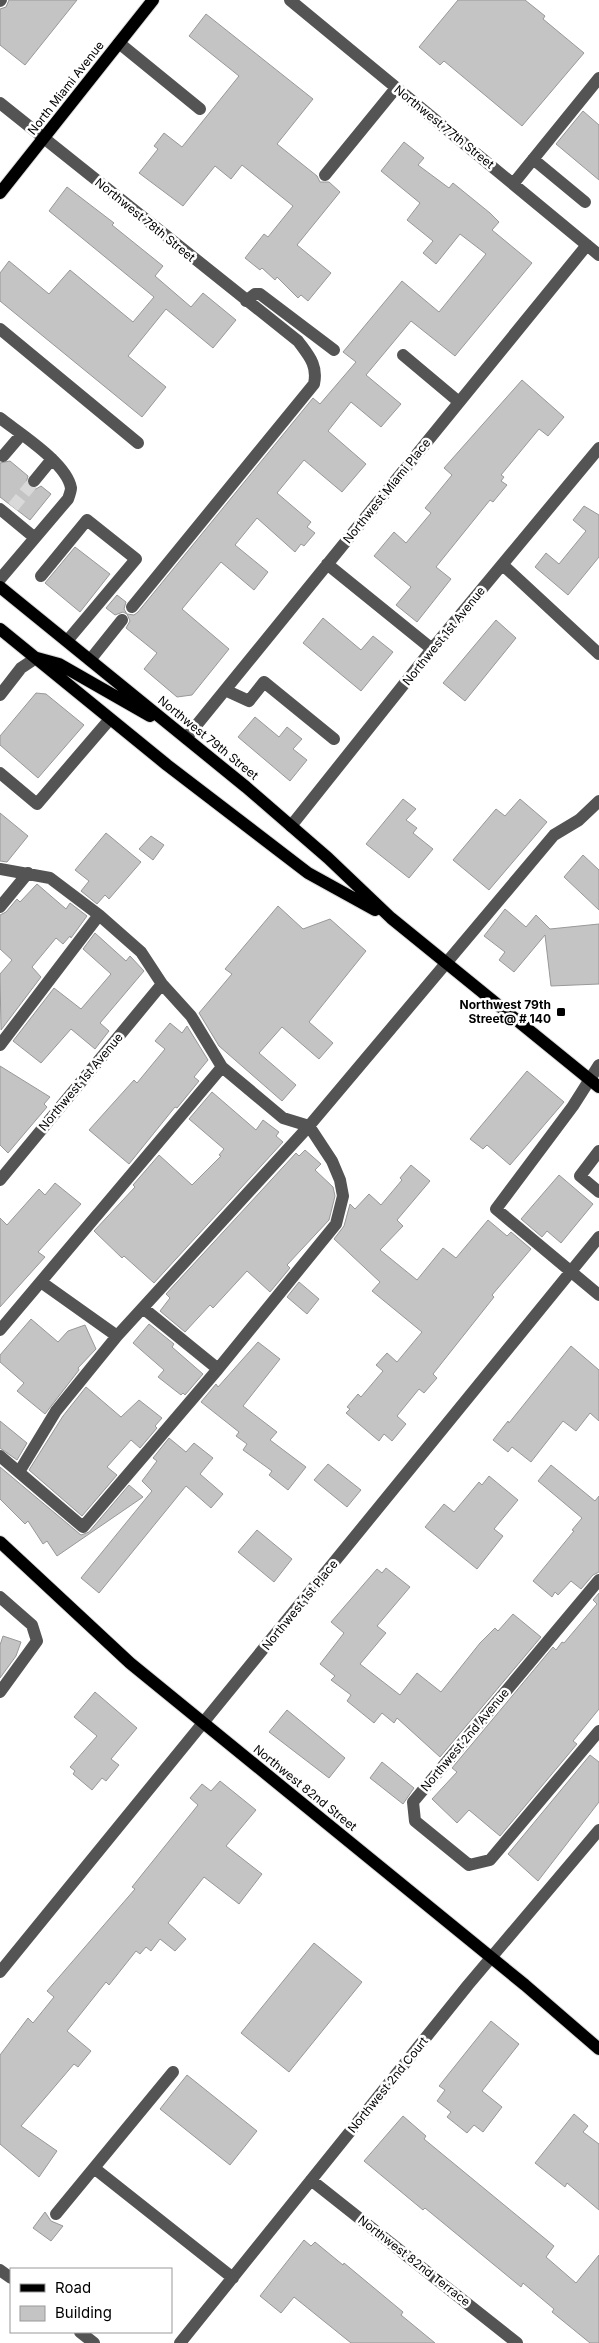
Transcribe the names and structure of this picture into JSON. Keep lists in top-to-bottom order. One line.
{"streets":{"main road":["North Miami Avenue","Northwest 79th Street","Northwest 82nd Street"],"street":["Northwest 77th Street","Northwest 78th Street","Northwest Miami Place","Northwest 1st Avenue","Northwest 1st Place","Northwest 2nd Avenue","Northwest 2nd Court","Northwest 82nd Terrace"]},"crossings":[["North Miami Avenue","Northwest 78th Street"],["Northwest 77th Street","Northwest Miami Place"],["Northwest Miami Place","Northwest 79th Street"],["Northwest 1st Avenue","Northwest 79th Street"],["Northwest 1st Place","Northwest 82nd Street"],["Northwest 82nd Street","Northwest 2nd Court"],["Northwest 2nd Court","Northwest 82nd Terrace"]],"places":{"transit":["Northwest 79th Street@ # 140"]},"legend":["Road","Building"]}
